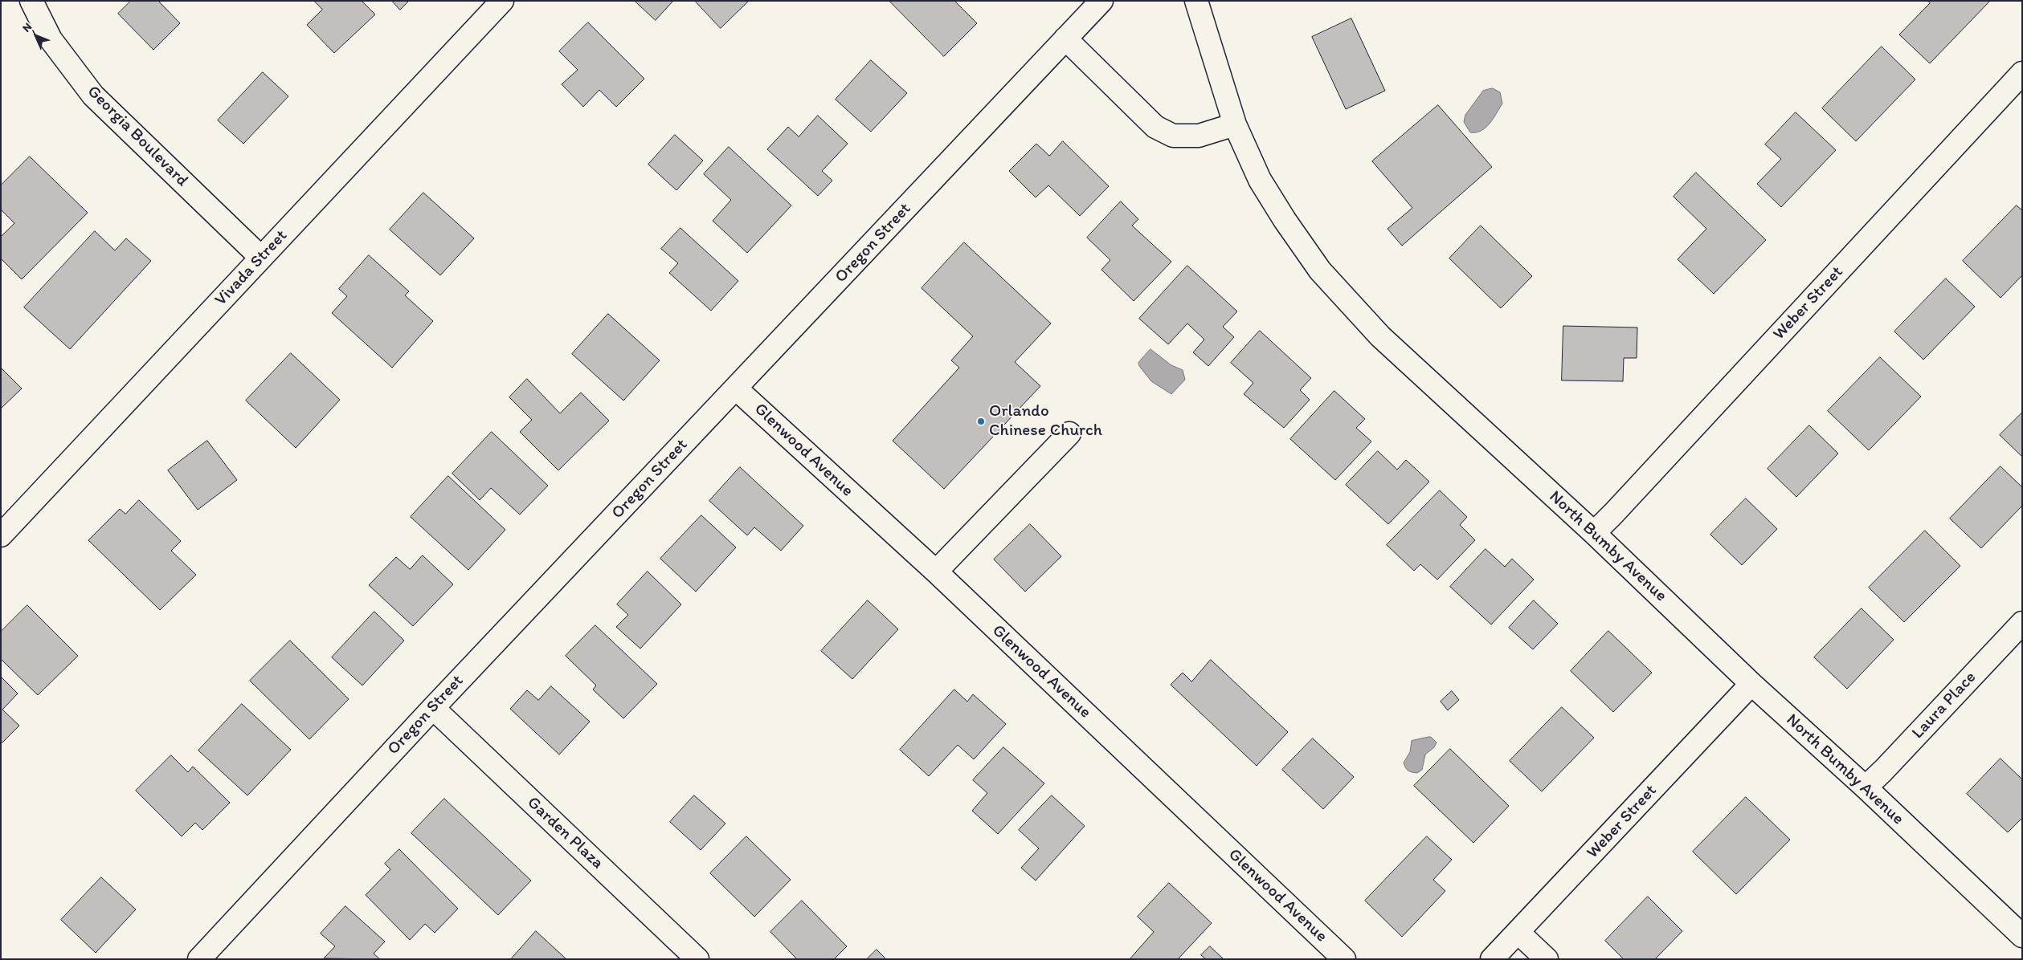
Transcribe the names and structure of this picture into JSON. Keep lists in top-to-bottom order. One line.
{"streets":{"street":["Georgia Boulevard","Oregon Street","Vivada Street","Weber Street","Glenwood Avenue","North Bumby Avenue","Laura Place","Garden Plaza"]},"crossings":[["Georgia Boulevard","Vivada Street"],["Oregon Street","Glenwood Avenue"],["Oregon Street","Garden Plaza"],["Weber Street","North Bumby Avenue"],["North Bumby Avenue","Laura Place"]],"places":["Orlando Chinese Church"],"north":"top left"}
